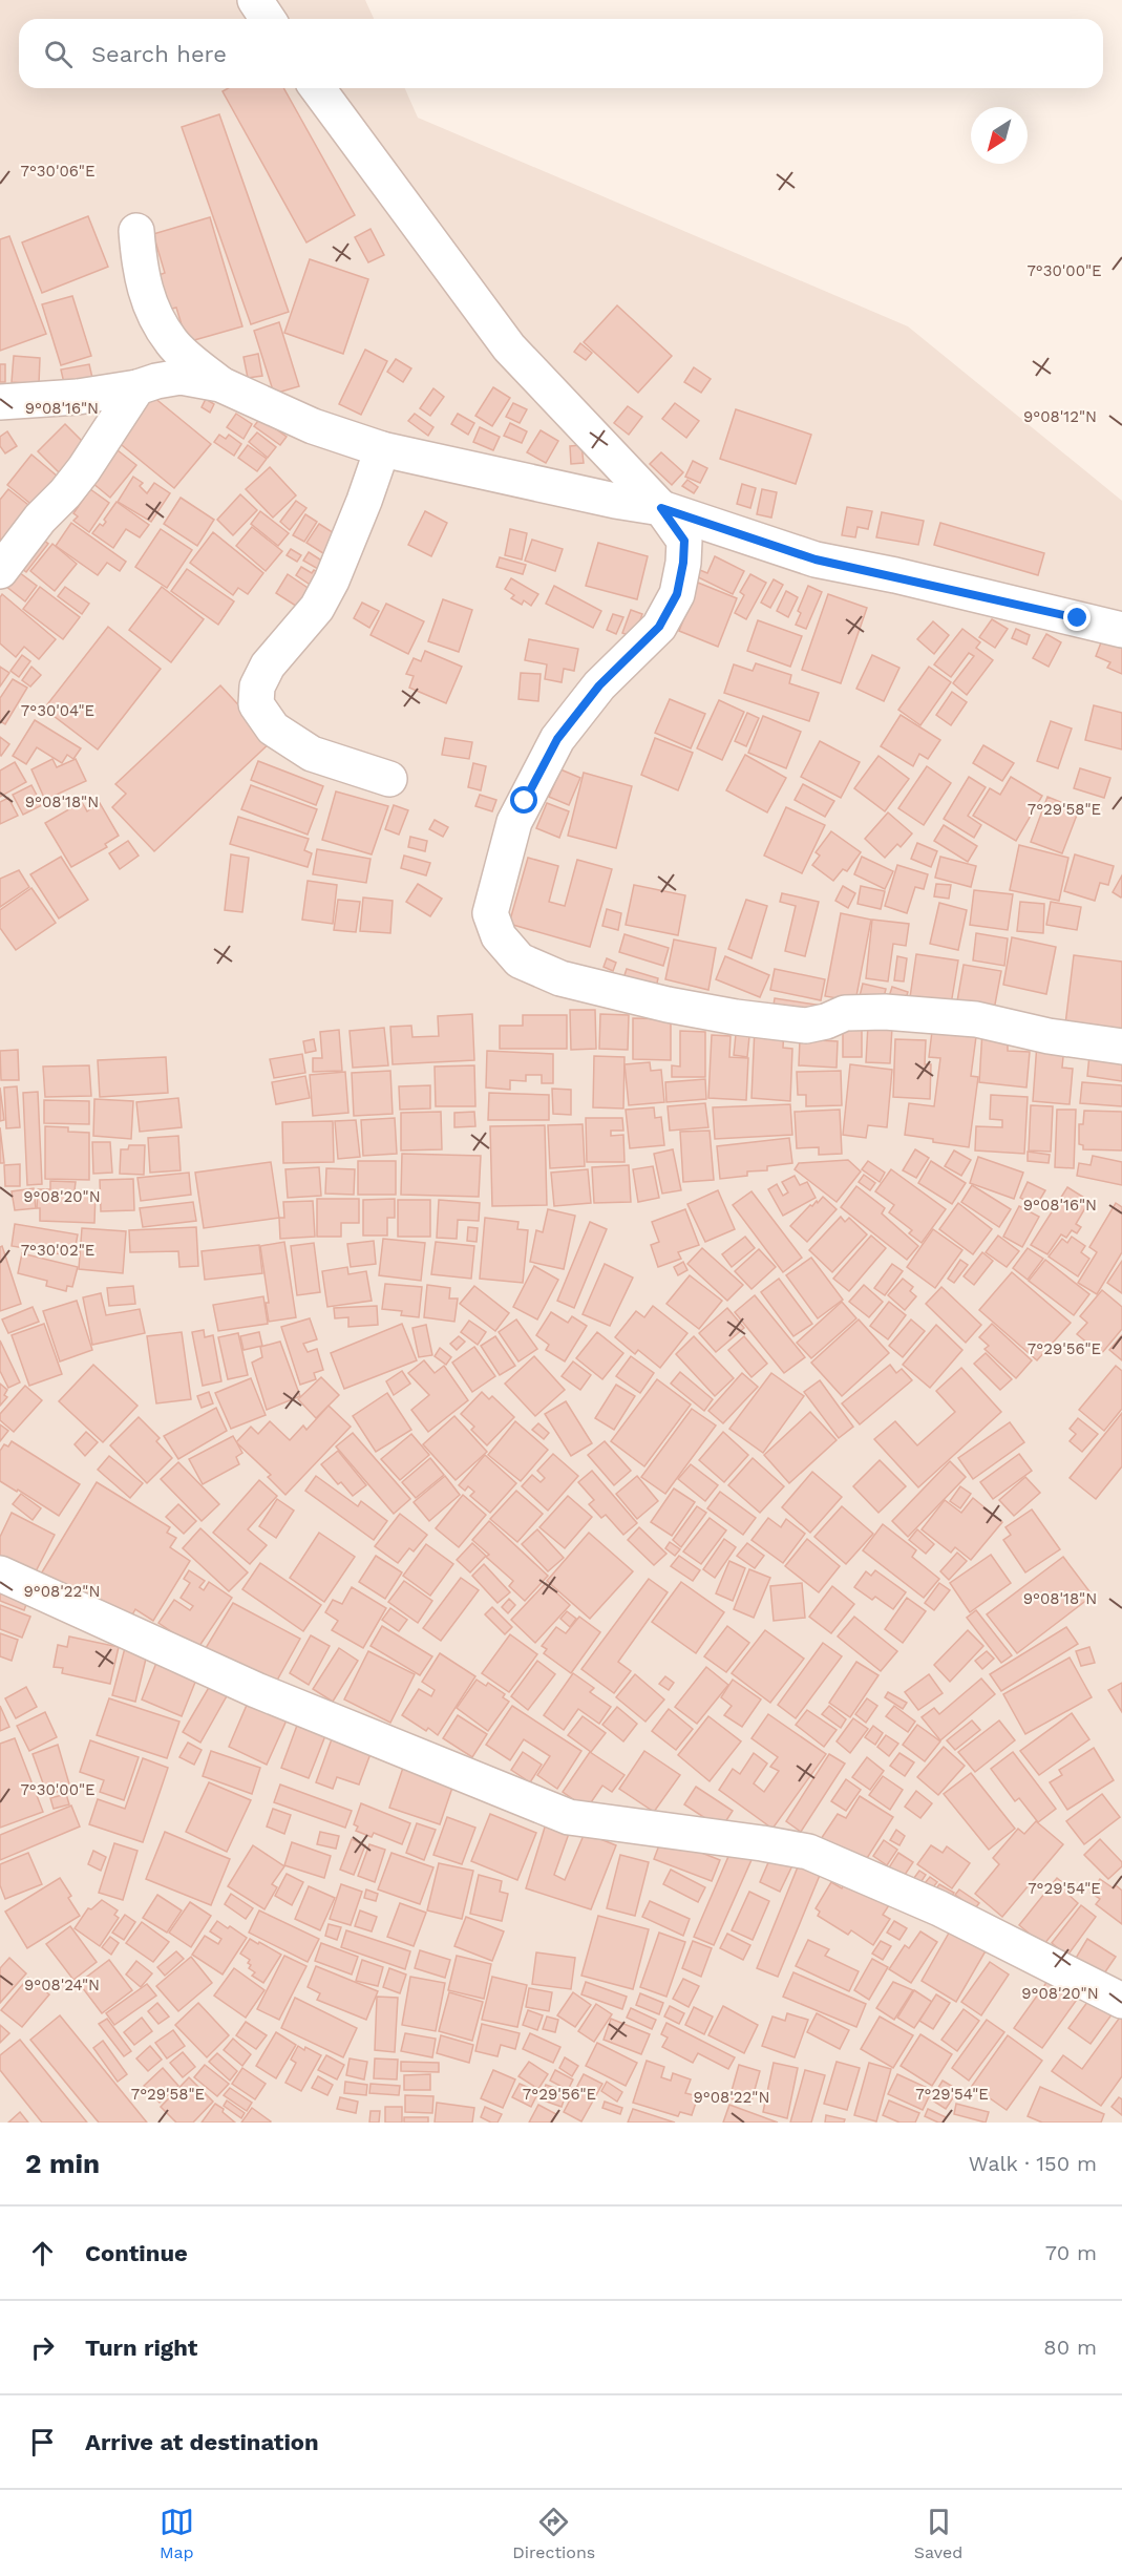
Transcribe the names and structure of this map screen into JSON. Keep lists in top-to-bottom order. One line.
{"north":"bottom left","page":{"search":"Search here","heading":["2 min","Walk · 150 m"],"list":[["Continue","70 m"],["Turn right","80 m"],"Arrive at destination"],"nav":["Map","Directions","Saved"]},"coordinates":["7°30'06\"E","7°30'00\"E","9°08'16\"N","9°08'12\"N","7°30'04\"E","9°08'18\"N","7°29'58\"E","9°08'20\"N","7°30'02\"E","7°29'56\"E","9°08'22\"N","7°29'54\"E","9°08'24\"N"]}
